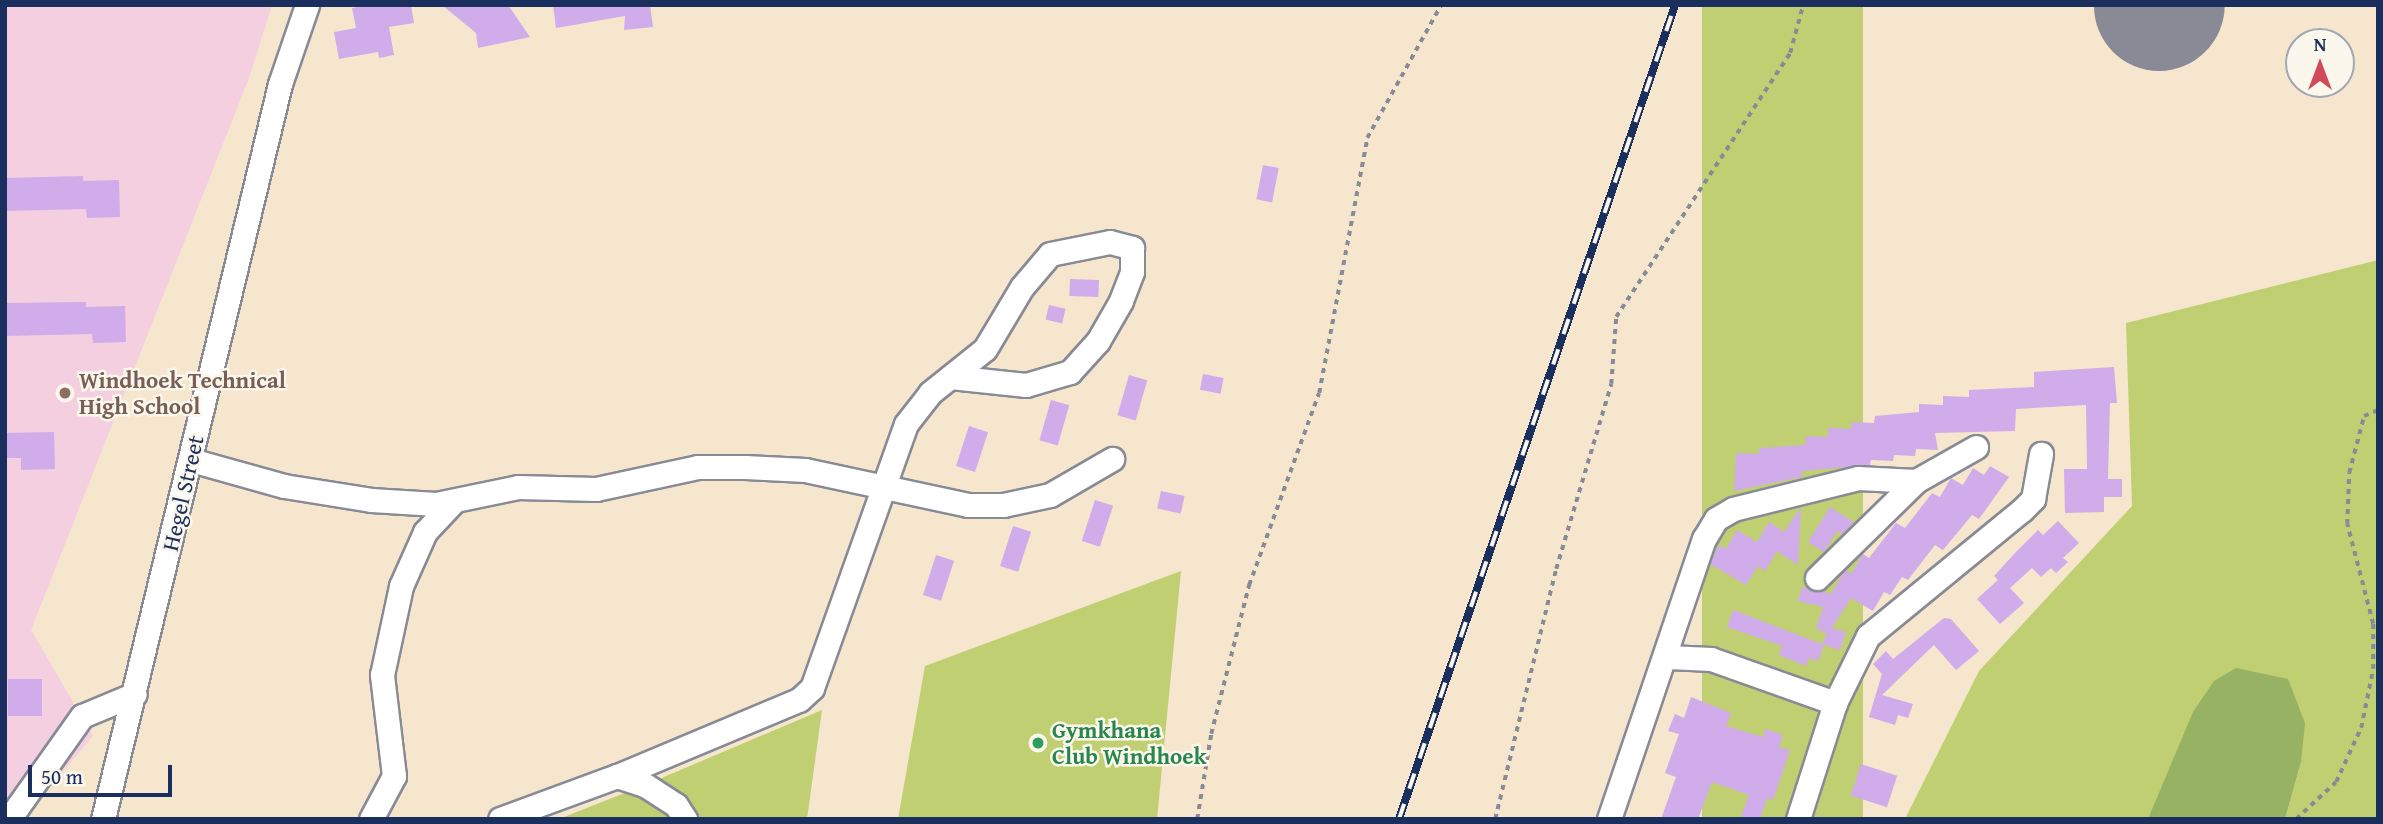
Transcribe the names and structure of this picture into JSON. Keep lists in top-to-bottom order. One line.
{"streets":{"street":["Hegel Street"]},"places":["Windhoek Technical High School","Gymkhana Club Windhoek"],"scale_bar":"50 m","north":"top"}
